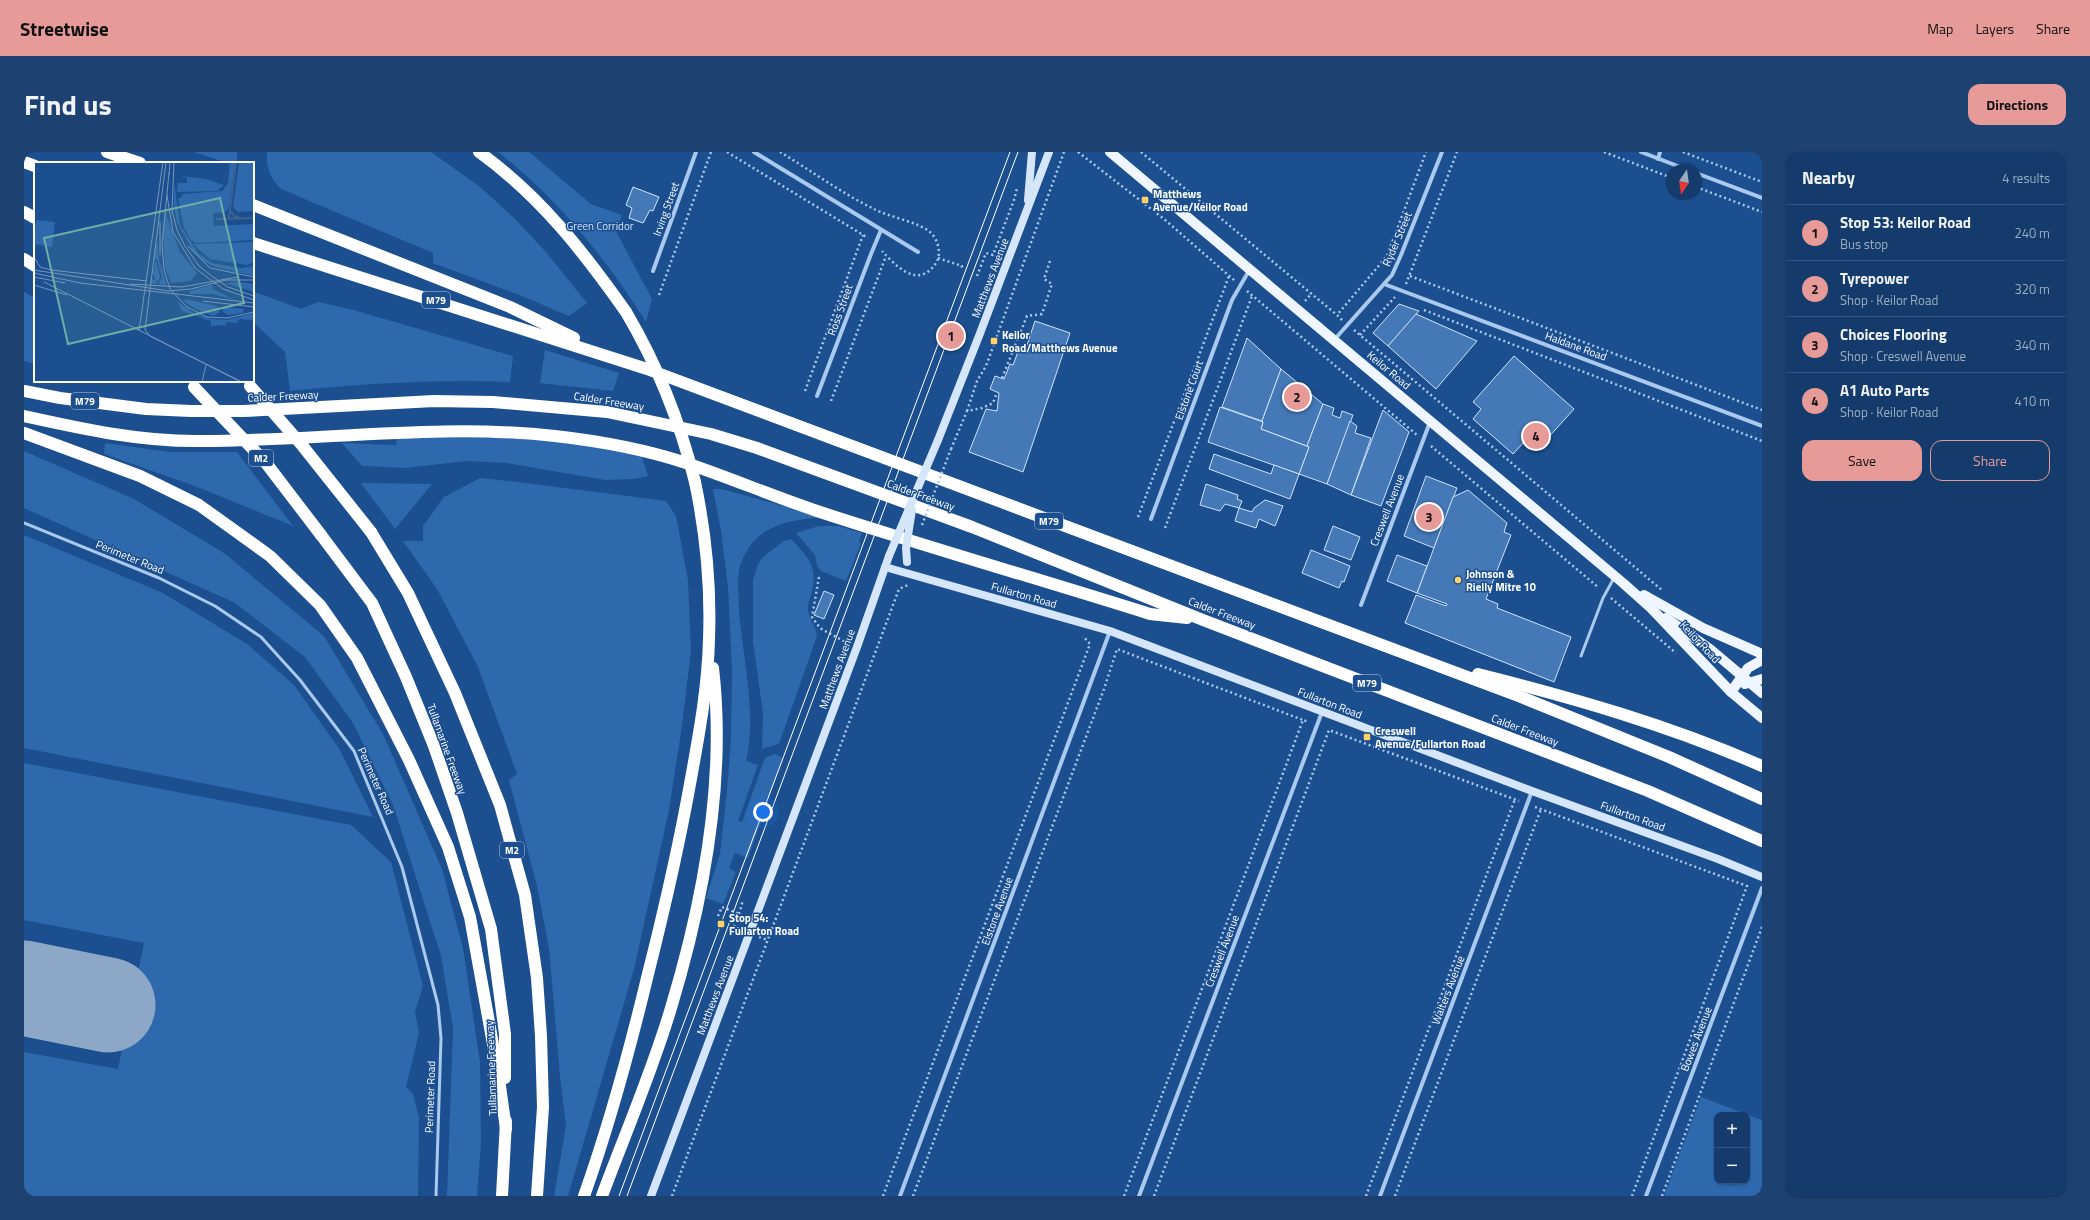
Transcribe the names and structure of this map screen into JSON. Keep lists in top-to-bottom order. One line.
{"streets":{"highway":["M79","Calder Freeway","M2","Tullamarine Freeway"],"main road":["Matthews Avenue","Keilor Road","Fullarton Road"],"street":["Irving Street","Ryder Street","Ross Street","Haldane Road","Elstone Court","Creswell Avenue","Elstone Avenue","Walters Avenue","Bowes Avenue"],"lane":["Perimeter Road"]},"crossings":[["Ryder Street","Haldane Road"],["Ryder Street","Keilor Road"],["Matthews Avenue","Fullarton Road"],["Keilor Road","Elstone Court"],["Keilor Road","Creswell Avenue"],["Creswell Avenue","Fullarton Road"],["Fullarton Road","Elstone Avenue"],["Fullarton Road","Walters Avenue"]],"parks":["Green Corridor"],"places":{"transit":["Matthews Avenue/Keilor Road","Keilor Road/Matthews Avenue","Creswell Avenue/Fullarton Road","Stop 54: Fullarton Road"],"other":["Johnson & Rielly Mitre 10"]},"north":"bottom","page":{"header":"Streetwise","nav":["Map","Layers","Share"],"title":"Find us","buttons":["Directions",["Save","Share"]],"heading":["Nearby","4 results"],"list":[{"mark":"1","name":"Stop 53: Keilor Road","note":"Bus stop","value":"240 m"},{"mark":"2","name":"Tyrepower","note":"Shop · Keilor Road","value":"320 m"},{"mark":"3","name":"Choices Flooring","note":"Shop · Creswell Avenue","value":"340 m"},{"mark":"4","name":"A1 Auto Parts","note":"Shop · Keilor Road","value":"410 m"}],"pins":["1","2","4","3"],"map_buttons":["+","−"]}}
